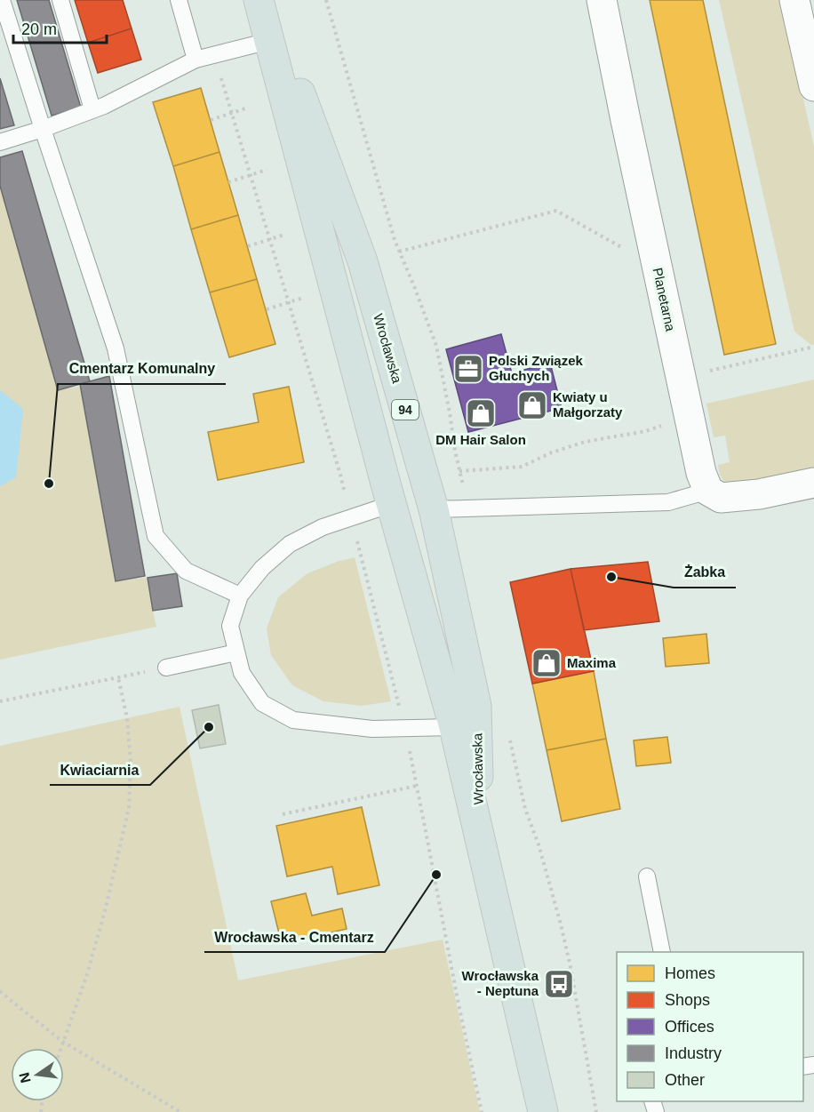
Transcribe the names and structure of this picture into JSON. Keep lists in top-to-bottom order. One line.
{"streets":{"main road":["Wrocławska","94"],"street":["Planetarna"]},"places":{"office":["Polski Związek Głuchych"],"shop":["Kwiaty u Małgorzaty","DM Hair Salon","Maxima"],"other":["Cmentarz Komunalny","Żabka","Kwiaciarnia","Wrocławska - Cmentarz"],"bus stop":["Wrocławska - Neptuna"]},"legend":["Homes","Shops","Offices","Industry","Other"],"scale_bar":"20 m","north":"left"}
